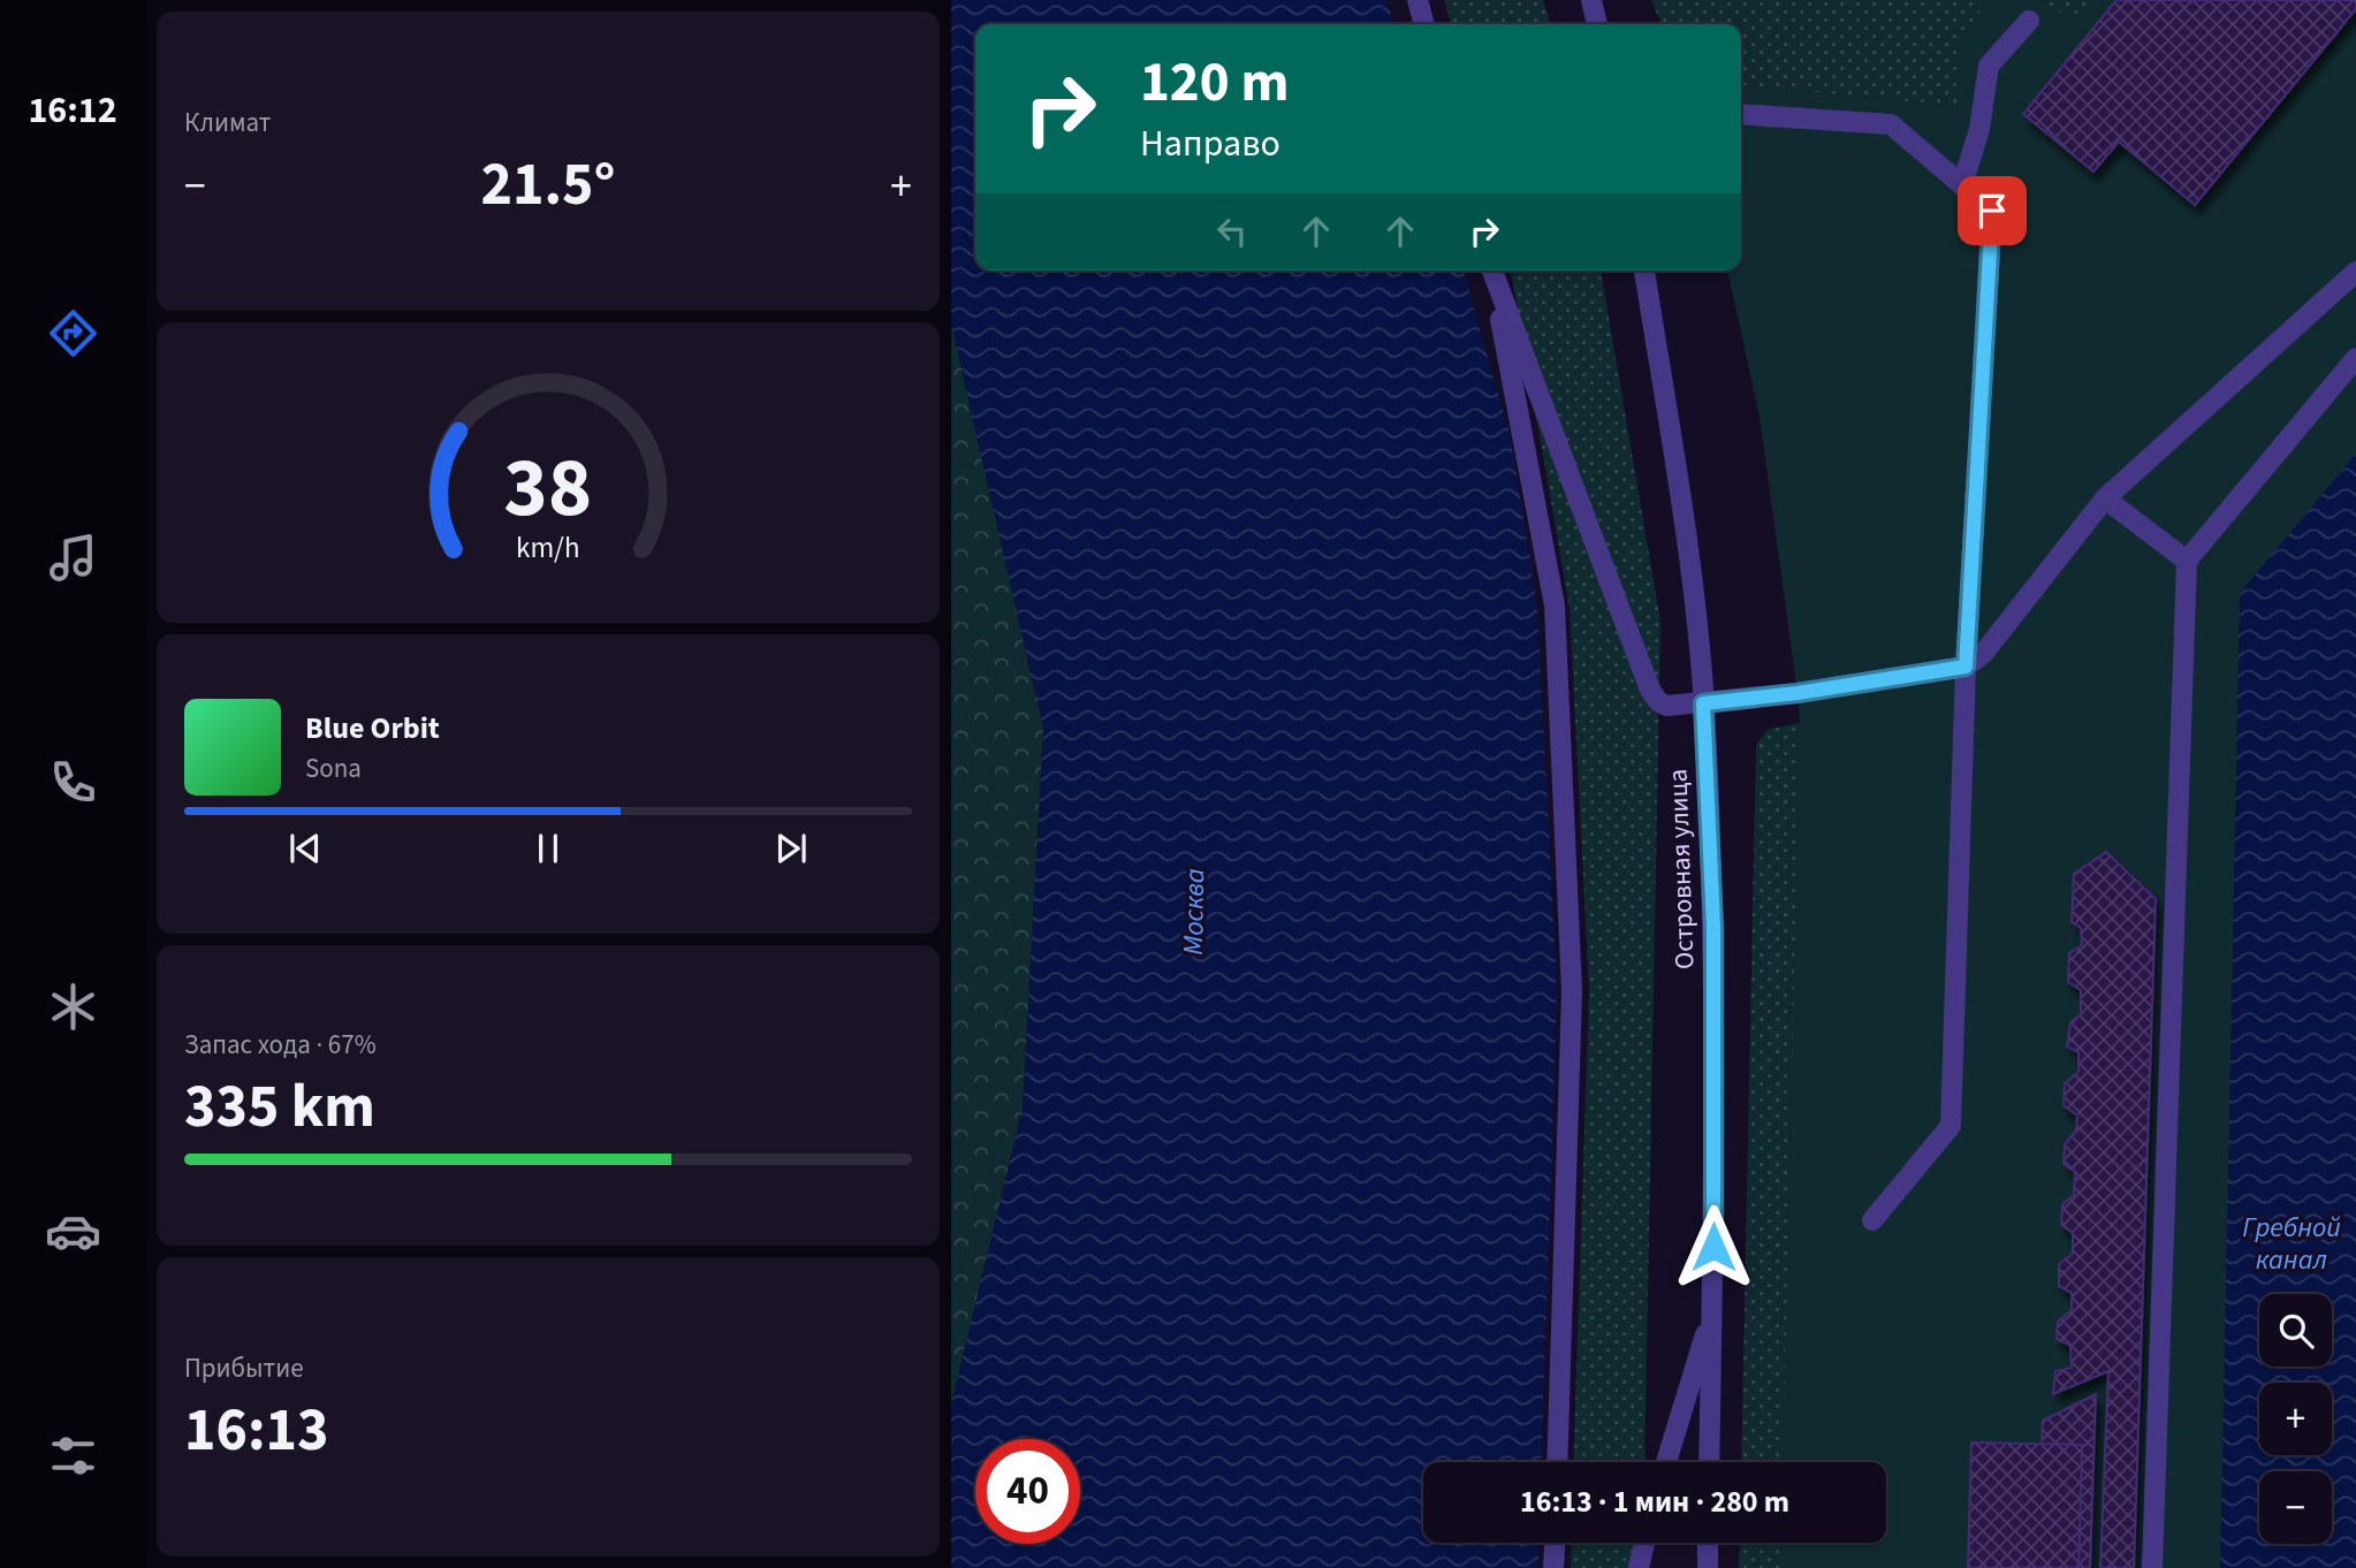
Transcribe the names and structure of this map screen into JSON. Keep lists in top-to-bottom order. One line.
{"streets":{"street":["Островная улица"]},"water":["Москва","Гребной канал"],"page":{"tabs":"16:12","tile":["Климат",["Запас хода · 67%","335 km"],["Прибытие","16:13"]],"turn":["120 m","Направо"],"heat":["−","21.5°","+"],"song":["Blue Orbit","Sona"],"map_buttons":["+","−"],"limit":"40","trip":"16:13 · 1 мин · 280 m","gauge":["38","km/h"]}}
